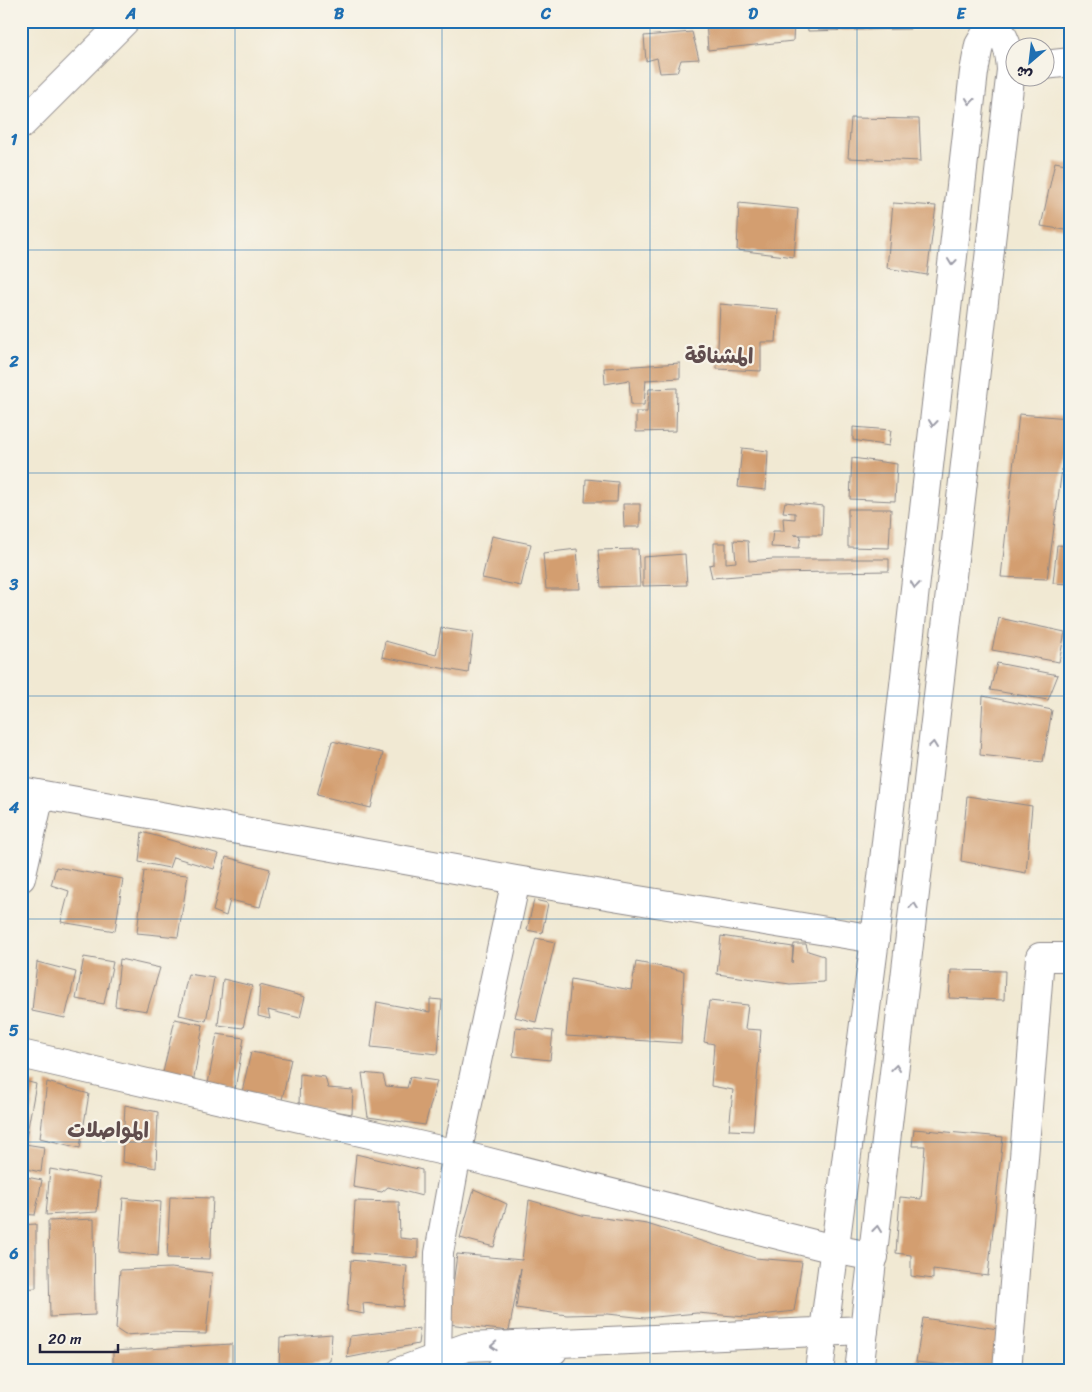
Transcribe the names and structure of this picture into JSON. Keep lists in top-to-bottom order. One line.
{"districts":["المشناقة","المواصلات"],"scale_bar":"20 m","north":"bottom left","grid":{"columns":["A","B","C","D","E"],"rows":["1","2","3","4","5","6"]}}
